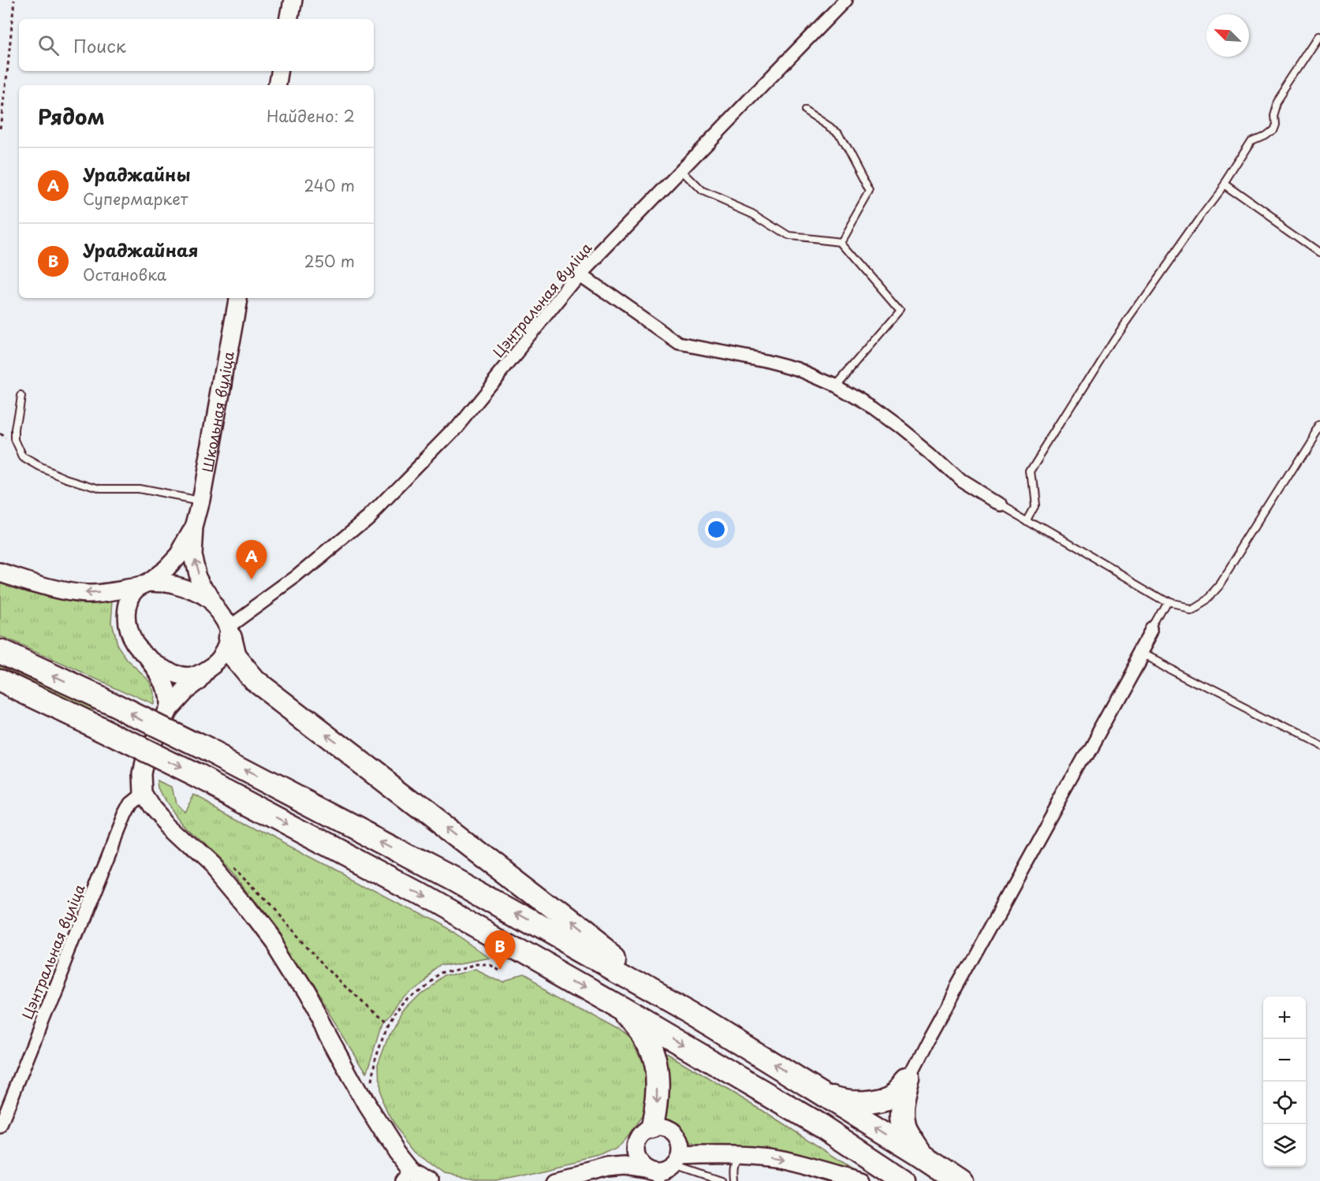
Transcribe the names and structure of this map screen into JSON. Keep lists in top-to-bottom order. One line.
{"streets":{"street":["Цэнтральная вуліца","Школьная вуліца"]},"north":"top left","page":{"search":"Поиск","heading":["Рядом","Найдено: 2"],"list":[{"mark":"A","name":"Ураджайны","note":"Супермаркет","value":"240 m"},{"mark":"B","name":"Ураджайная","note":"Остановка","value":"250 m"}],"pins":["A","B"],"map_buttons":["+","−"]}}
